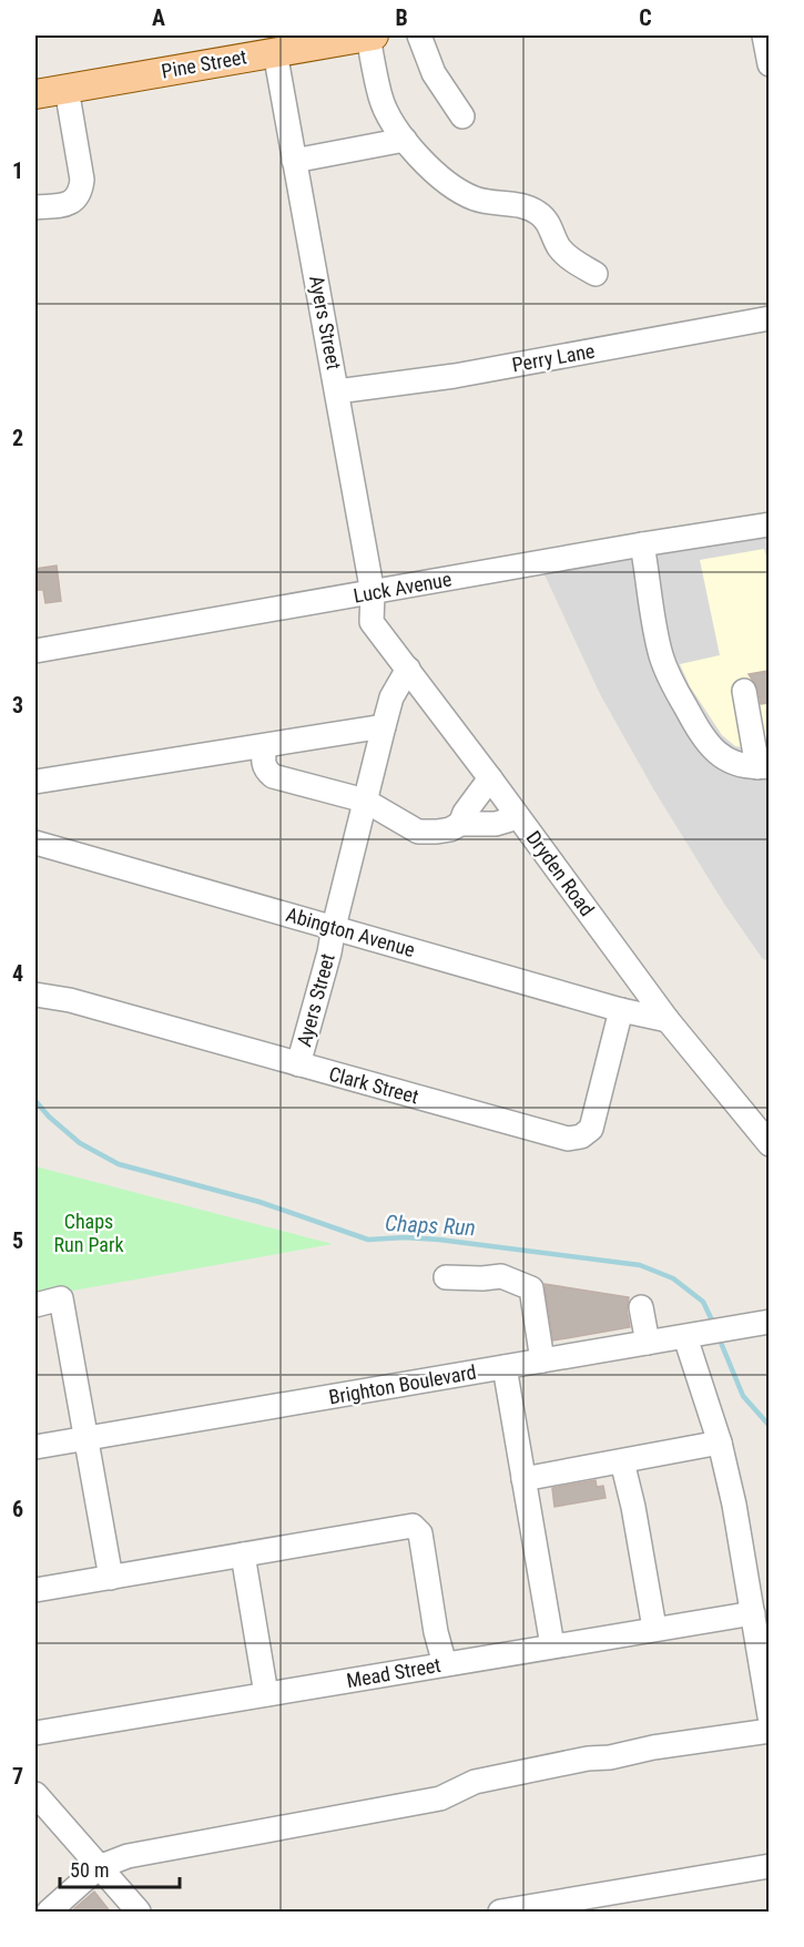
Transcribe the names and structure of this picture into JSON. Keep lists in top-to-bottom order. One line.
{"streets":{"main road":["Pine Street"],"street":["Ayers Street","Perry Lane","Luck Avenue","Dryden Road","Abington Avenue","Clark Street","Brighton Boulevard","Mead Street"]},"crossings":[["Pine Street","Ayers Street"],["Ayers Street","Perry Lane"],["Ayers Street","Luck Avenue"],["Ayers Street","Dryden Road"],["Ayers Street","Abington Avenue"],["Ayers Street","Clark Street"],["Luck Avenue","Dryden Road"],["Dryden Road","Abington Avenue"],["Abington Avenue","Clark Street"]],"water":["Chaps Run"],"parks":["Chaps Run Park"],"scale_bar":"50 m","grid":{"columns":["A","B","C"],"rows":["1","2","3","4","5","6","7"]}}
